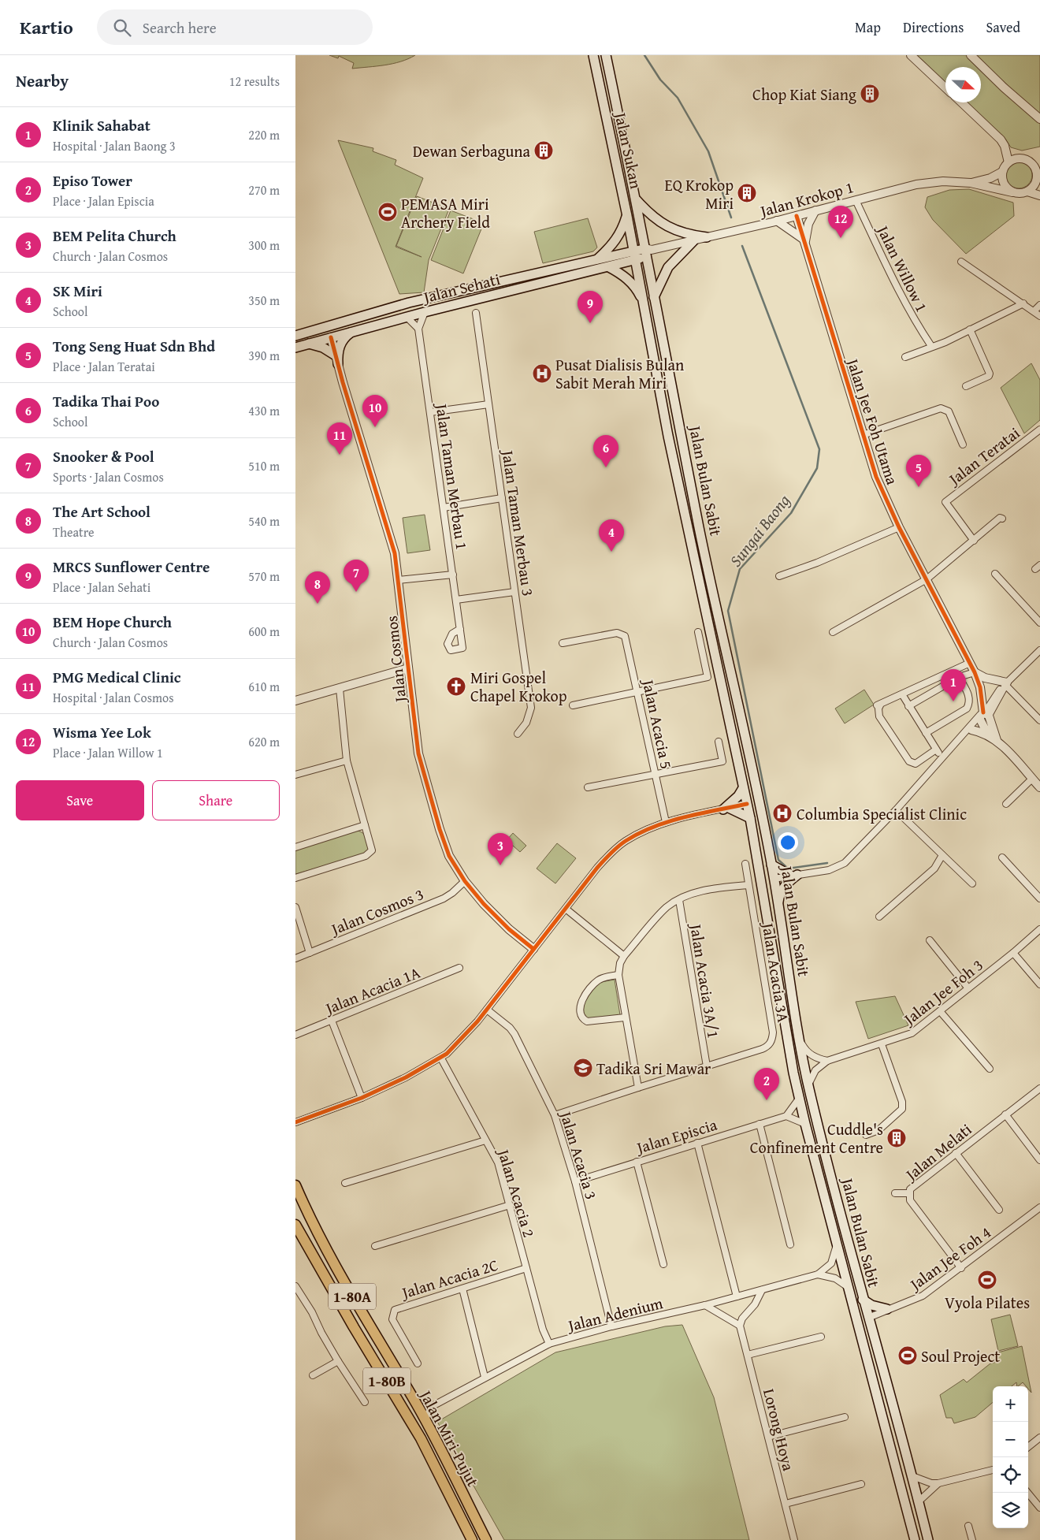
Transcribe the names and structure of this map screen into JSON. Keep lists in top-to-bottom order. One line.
{"streets":{"highway":["1-80A","1-80B","Jalan Miri-Pujut"],"main road":["Jalan Sukan","Jalan Sehati","Jalan Bulan Sabit"],"street":["Jalan Krokop 1","Jalan Willow 1","Jalan Jee Foh Utama","Jalan Teratai","Jalan Taman Merbau 1","Jalan Taman Merbau 3","Jalan Cosmos","Jalan Acacia 5","Jalan Cosmos 3","Jalan Acacia 3A","Jalan Acacia 3A/1","Jalan Acacia 1A","Jalan Jee Foh 3","Jalan Episcia","Jalan Melati","Jalan Acacia 3","Jalan Acacia 2","Jalan Jee Foh 4","Jalan Acacia 2C","Jalan Adenium","Lorong Hoya"]},"crossings":[["Jalan Sukan","Jalan Krokop 1"],["Jalan Sukan","Jalan Sehati"],["Jalan Sukan","Jalan Bulan Sabit"],["Jalan Krokop 1","Jalan Willow 1"],["Jalan Krokop 1","Jalan Jee Foh Utama"],["Jalan Krokop 1","Jalan Bulan Sabit"],["Jalan Sehati","Jalan Bulan Sabit"],["Jalan Sehati","Jalan Cosmos"],["Jalan Bulan Sabit","Jalan Jee Foh 3"],["Jalan Bulan Sabit","Jalan Jee Foh 4"],["Jalan Bulan Sabit","Jalan Adenium"],["Jalan Cosmos","Jalan Cosmos 3"],["Jalan Acacia 3A","Jalan Acacia 3A/1"],["Jalan Acacia 3A","Jalan Acacia 3"],["Jalan Episcia","Jalan Acacia 3"],["Jalan Melati","Jalan Jee Foh 4"],["Jalan Acacia 3","Jalan Adenium"],["Jalan Acacia 2","Jalan Acacia 2C"],["Jalan Acacia 2","Jalan Adenium"]],"water":["Sungai Baong"],"places":{"building":["Chop Kiat Siang","Dewan Serbaguna","EQ Krokop Miri","Cuddle's Confinement Centre"],"sports":["PEMASA Miri Archery Field","Vyola Pilates","Soul Project"],"hospital":["Pusat Dialisis Bulan Sabit Merah Miri","Columbia Specialist Clinic"],"church":["Miri Gospel Chapel Krokop"],"school or university":["Tadika Sri Mawar"]},"north":"right","page":{"header":"Kartio","search":"Search here","nav":["Map","Directions","Saved"],"heading":["Nearby","12 results"],"list":[{"mark":"1","name":"Klinik Sahabat","note":"Hospital · Jalan Baong 3","value":"220 m"},{"mark":"2","name":"Episo Tower","note":"Place · Jalan Episcia","value":"270 m"},{"mark":"3","name":"BEM Pelita Church","note":"Church · Jalan Cosmos","value":"300 m"},{"mark":"4","name":"SK Miri","note":"School","value":"350 m"},{"mark":"5","name":"Tong Seng Huat Sdn Bhd","note":"Place · Jalan Teratai","value":"390 m"},{"mark":"6","name":"Tadika Thai Poo","note":"School","value":"430 m"},{"mark":"7","name":"Snooker & Pool","note":"Sports · Jalan Cosmos","value":"510 m"},{"mark":"8","name":"The Art School","note":"Theatre","value":"540 m"},{"mark":"9","name":"MRCS Sunflower Centre","note":"Place · Jalan Sehati","value":"570 m"},{"mark":"10","name":"BEM Hope Church","note":"Church · Jalan Cosmos","value":"600 m"},{"mark":"11","name":"PMG Medical Clinic","note":"Hospital · Jalan Cosmos","value":"610 m"},{"mark":"12","name":"Wisma Yee Lok","note":"Place · Jalan Willow 1","value":"620 m"}],"pins":["12","9","10","11","6","5","4","7","8","1","3","2"],"buttons":["Save","Share"],"map_buttons":["+","−"]}}
